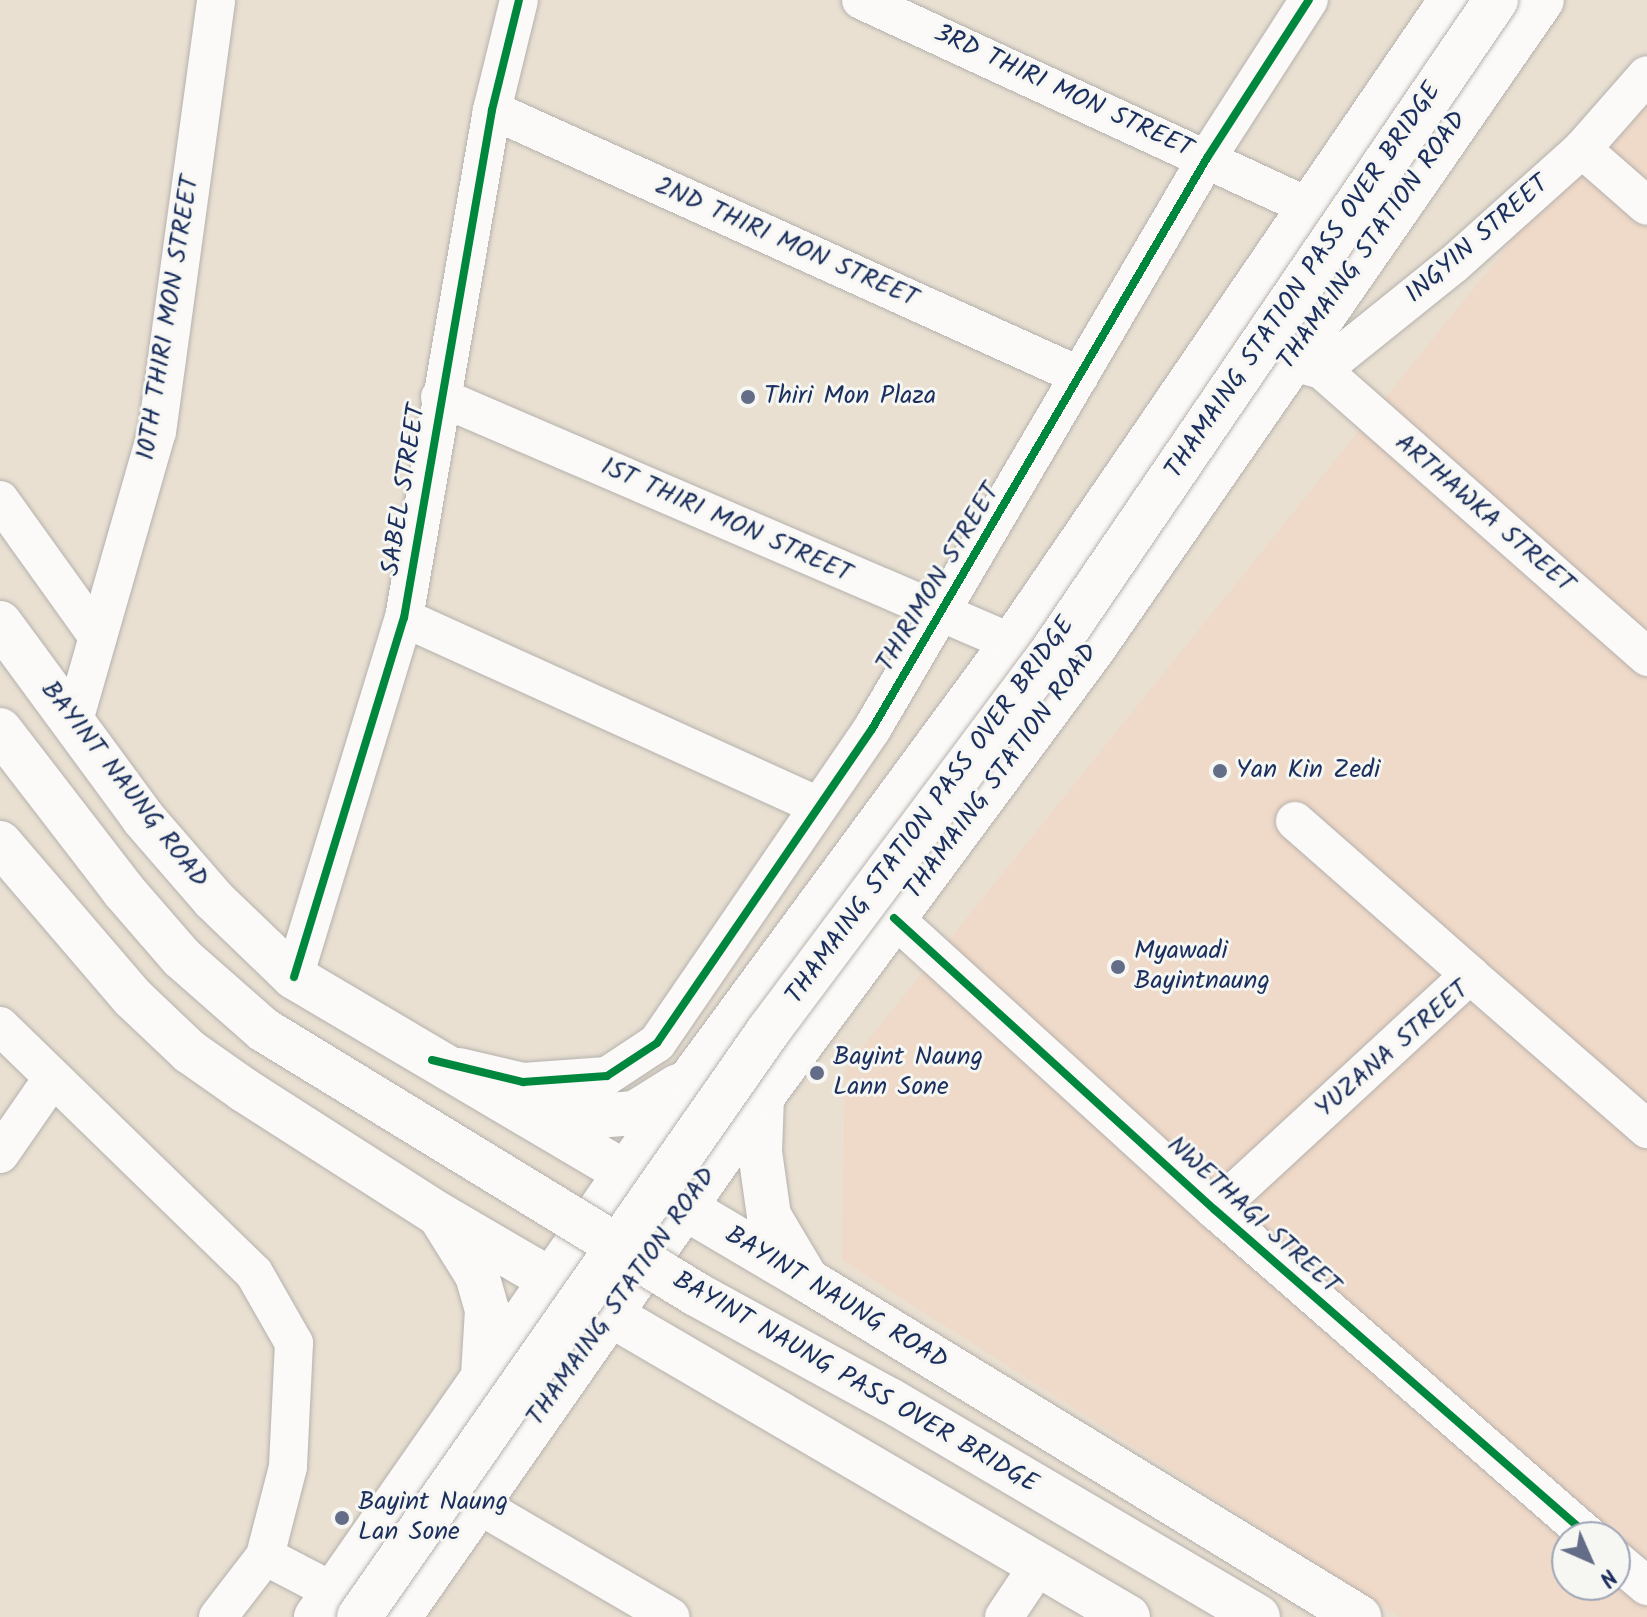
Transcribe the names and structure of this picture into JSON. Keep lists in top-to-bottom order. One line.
{"streets":{"main road":["THAMAING STATION ROAD","THAMAING STATION PASS OVER BRIDGE","BAYINT NAUNG ROAD","BAYINT NAUNG PASS OVER BRIDGE"],"street":["3RD THIRI MON STREET","INGYIN STREET","2ND THIRI MON STREET","10TH THIRI MON STREET","SABEL STREET","ARTHAWKA STREET","1ST THIRI MON STREET","THIRIMON STREET","YUZANA STREET","NWETHAGI STREET"]},"crossings":[["3RD THIRI MON STREET","THIRIMON STREET"],["INGYIN STREET","THAMAING STATION ROAD"],["INGYIN STREET","ARTHAWKA STREET"],["THAMAING STATION ROAD","ARTHAWKA STREET"],["THAMAING STATION ROAD","BAYINT NAUNG ROAD"],["THAMAING STATION ROAD","NWETHAGI STREET"],["2ND THIRI MON STREET","SABEL STREET"],["2ND THIRI MON STREET","THIRIMON STREET"],["10TH THIRI MON STREET","BAYINT NAUNG ROAD"],["SABEL STREET","1ST THIRI MON STREET"],["SABEL STREET","BAYINT NAUNG ROAD"],["1ST THIRI MON STREET","THIRIMON STREET"],["THIRIMON STREET","BAYINT NAUNG ROAD"],["YUZANA STREET","NWETHAGI STREET"]],"places":["Thiri Mon Plaza","Yan Kin Zedi","Myawadi Bayintnaung","Bayint Naung Lann Sone","Bayint Naung Lan Sone"],"north":"bottom right"}
